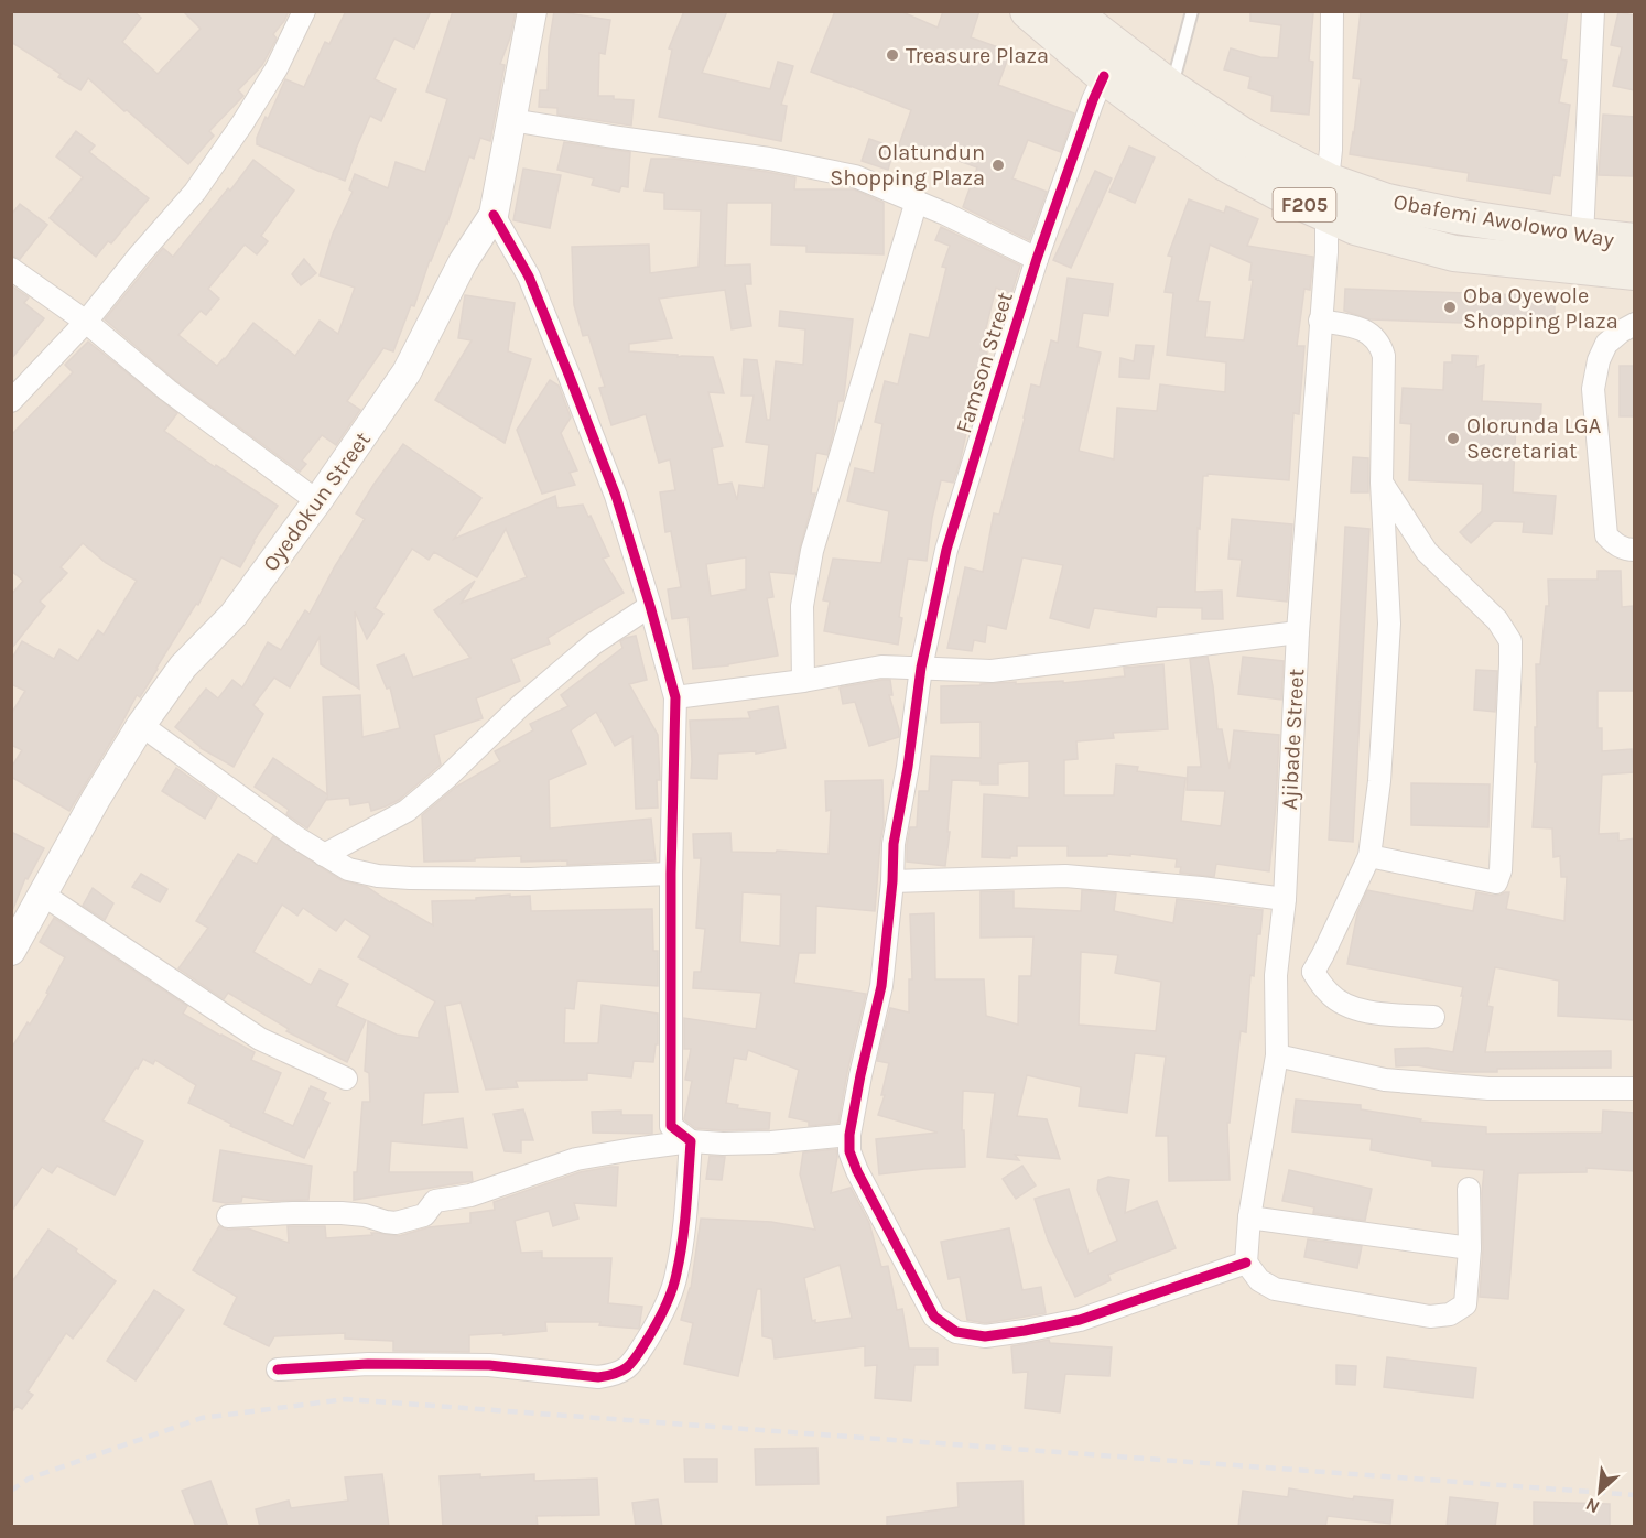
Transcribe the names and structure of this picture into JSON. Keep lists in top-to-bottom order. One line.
{"streets":{"main road":["F205","Obafemi Awolowo Way"],"street":["Famson Street","Oyedokun Street","Ajibade Street"]},"crossings":[["Obafemi Awolowo Way","Famson Street"],["Obafemi Awolowo Way","Ajibade Street"]],"places":["Treasure Plaza","Olatundun Shopping Plaza","Oba Oyewole Shopping Plaza","Olorunda LGA Secretariat"],"north":"bottom left"}
